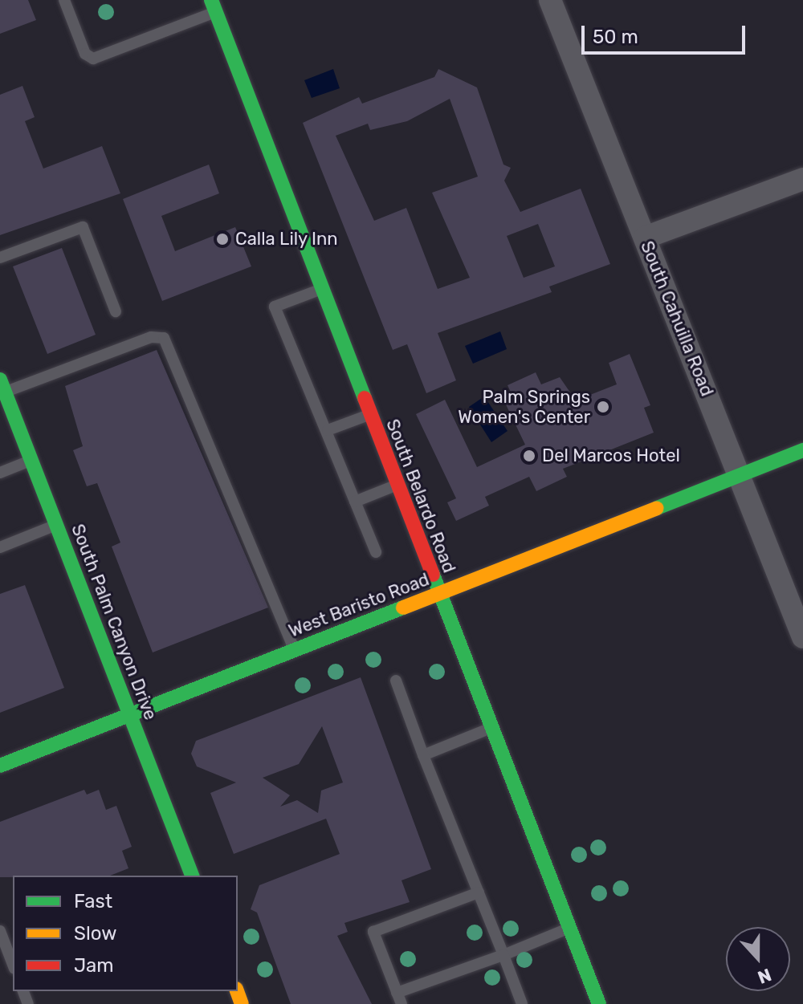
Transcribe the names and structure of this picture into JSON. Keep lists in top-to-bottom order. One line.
{"streets":{"street":["South Cahuilla Road","South Belardo Road","West Baristo Road","South Palm Canyon Drive"]},"crossings":[["South Cahuilla Road","West Baristo Road"],["South Belardo Road","West Baristo Road"],["West Baristo Road","South Palm Canyon Drive"]],"places":["Calla Lily Inn","Palm Springs Women's Center","Del Marcos Hotel"],"legend":["Fast","Slow","Jam"],"scale_bar":"50 m","north":"bottom"}
